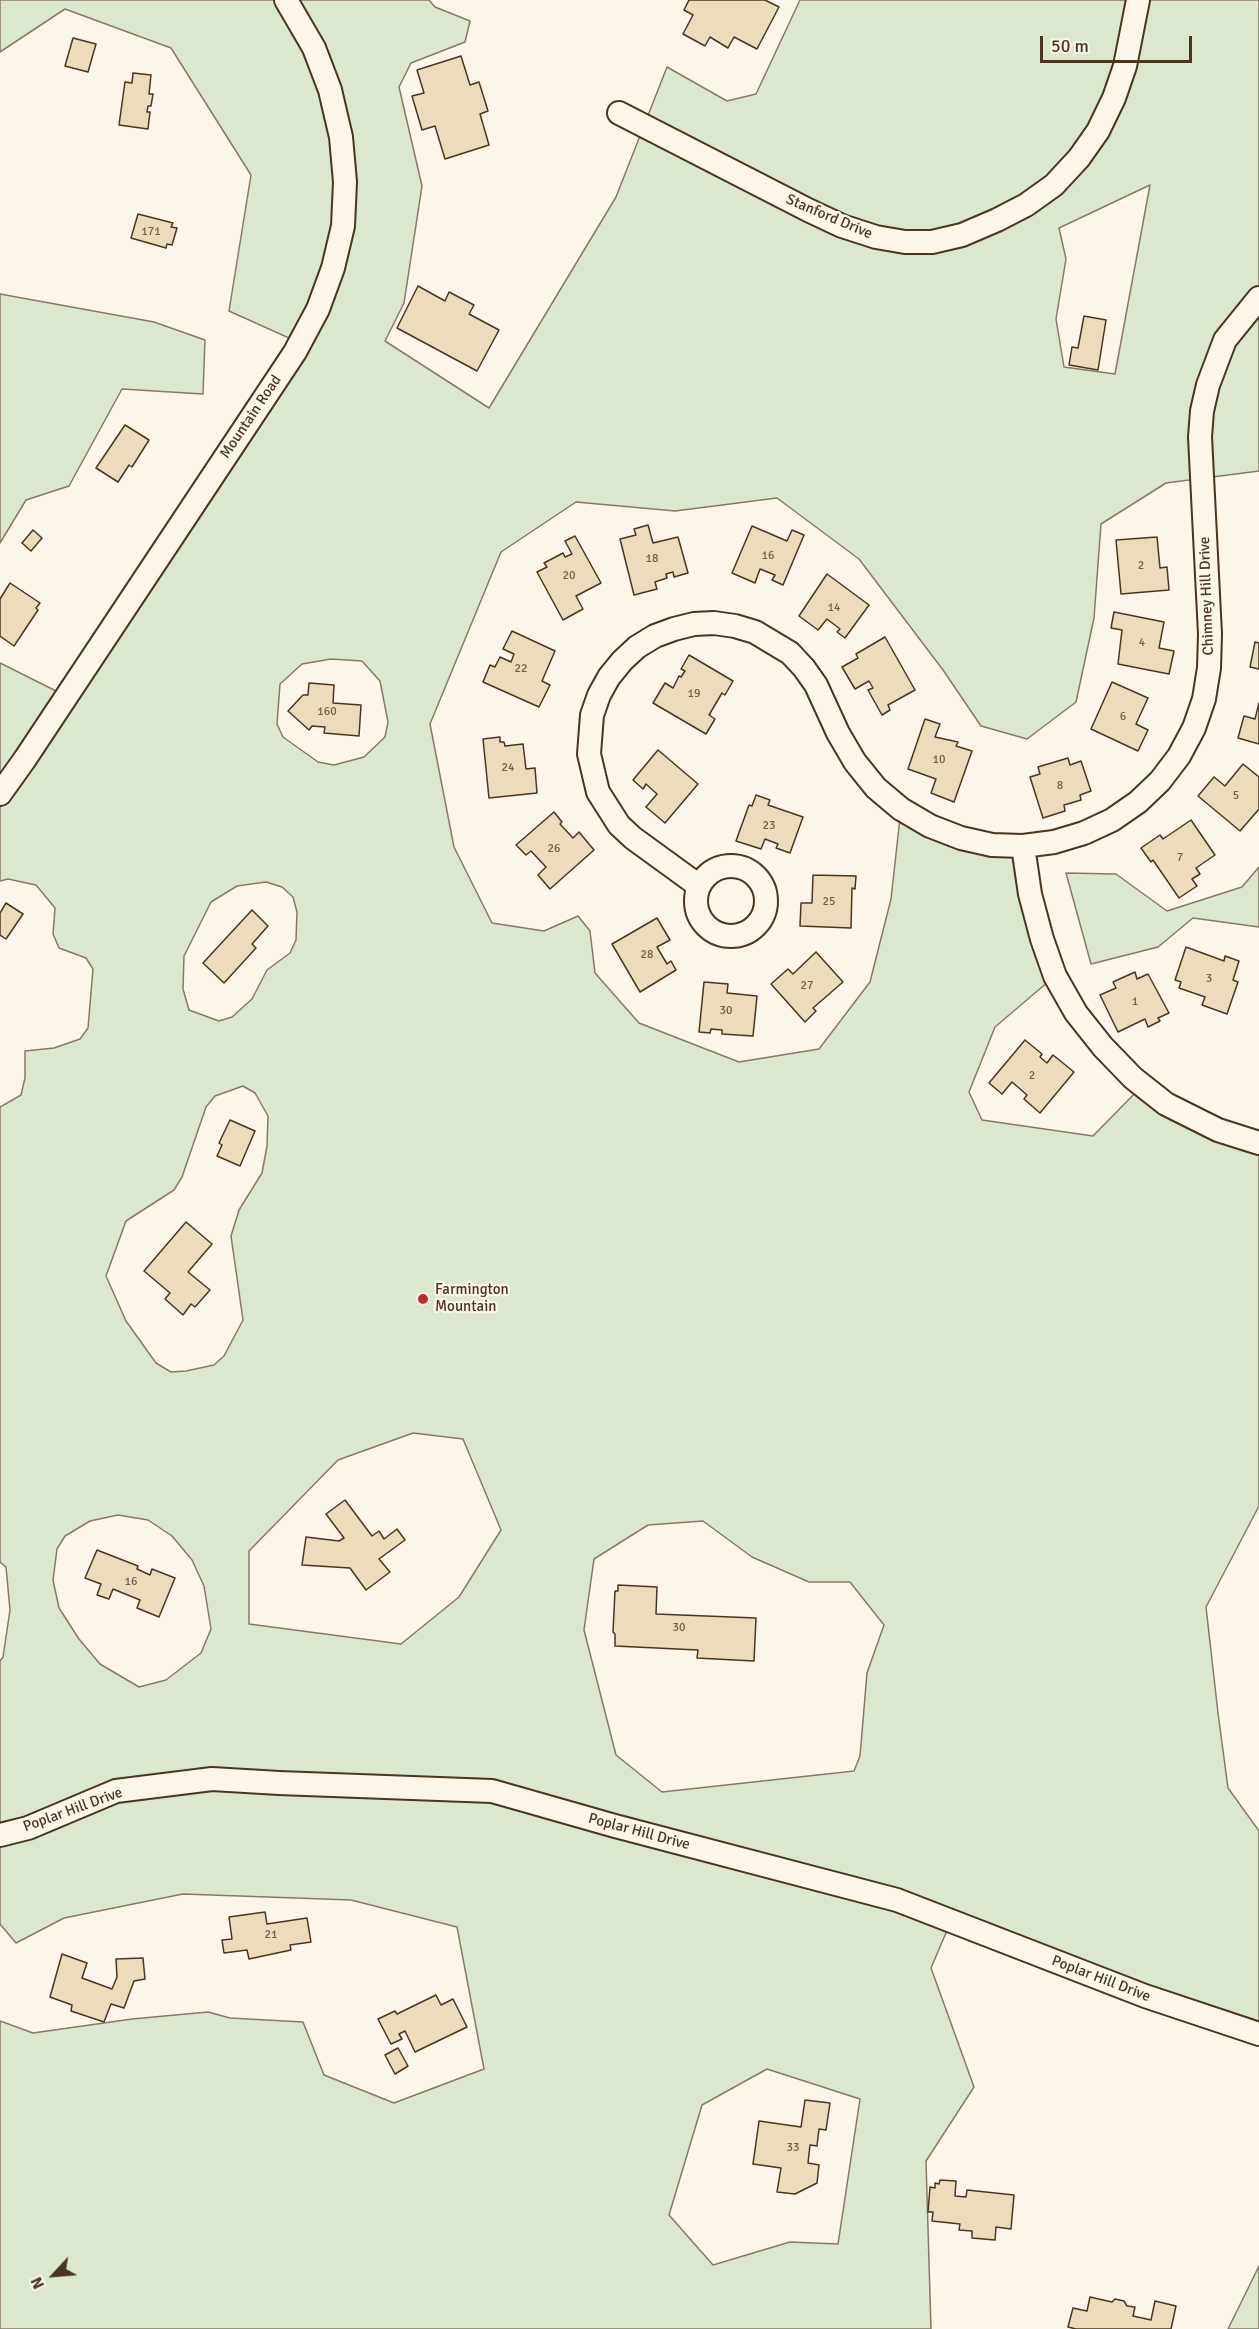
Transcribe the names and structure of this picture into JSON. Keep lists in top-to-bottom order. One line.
{"streets":{"street":["Stanford Drive","Mountain Road","Chimney Hill Drive","Poplar Hill Drive"]},"places":["Farmington Mountain"],"house_numbers":["171","16","18","2","20","14","4","22","19","160","6","10","24","8","5","23","26","7","25","28","3","27","1","30","2","16","30","21","33"],"scale_bar":"50 m","north":"bottom left"}
